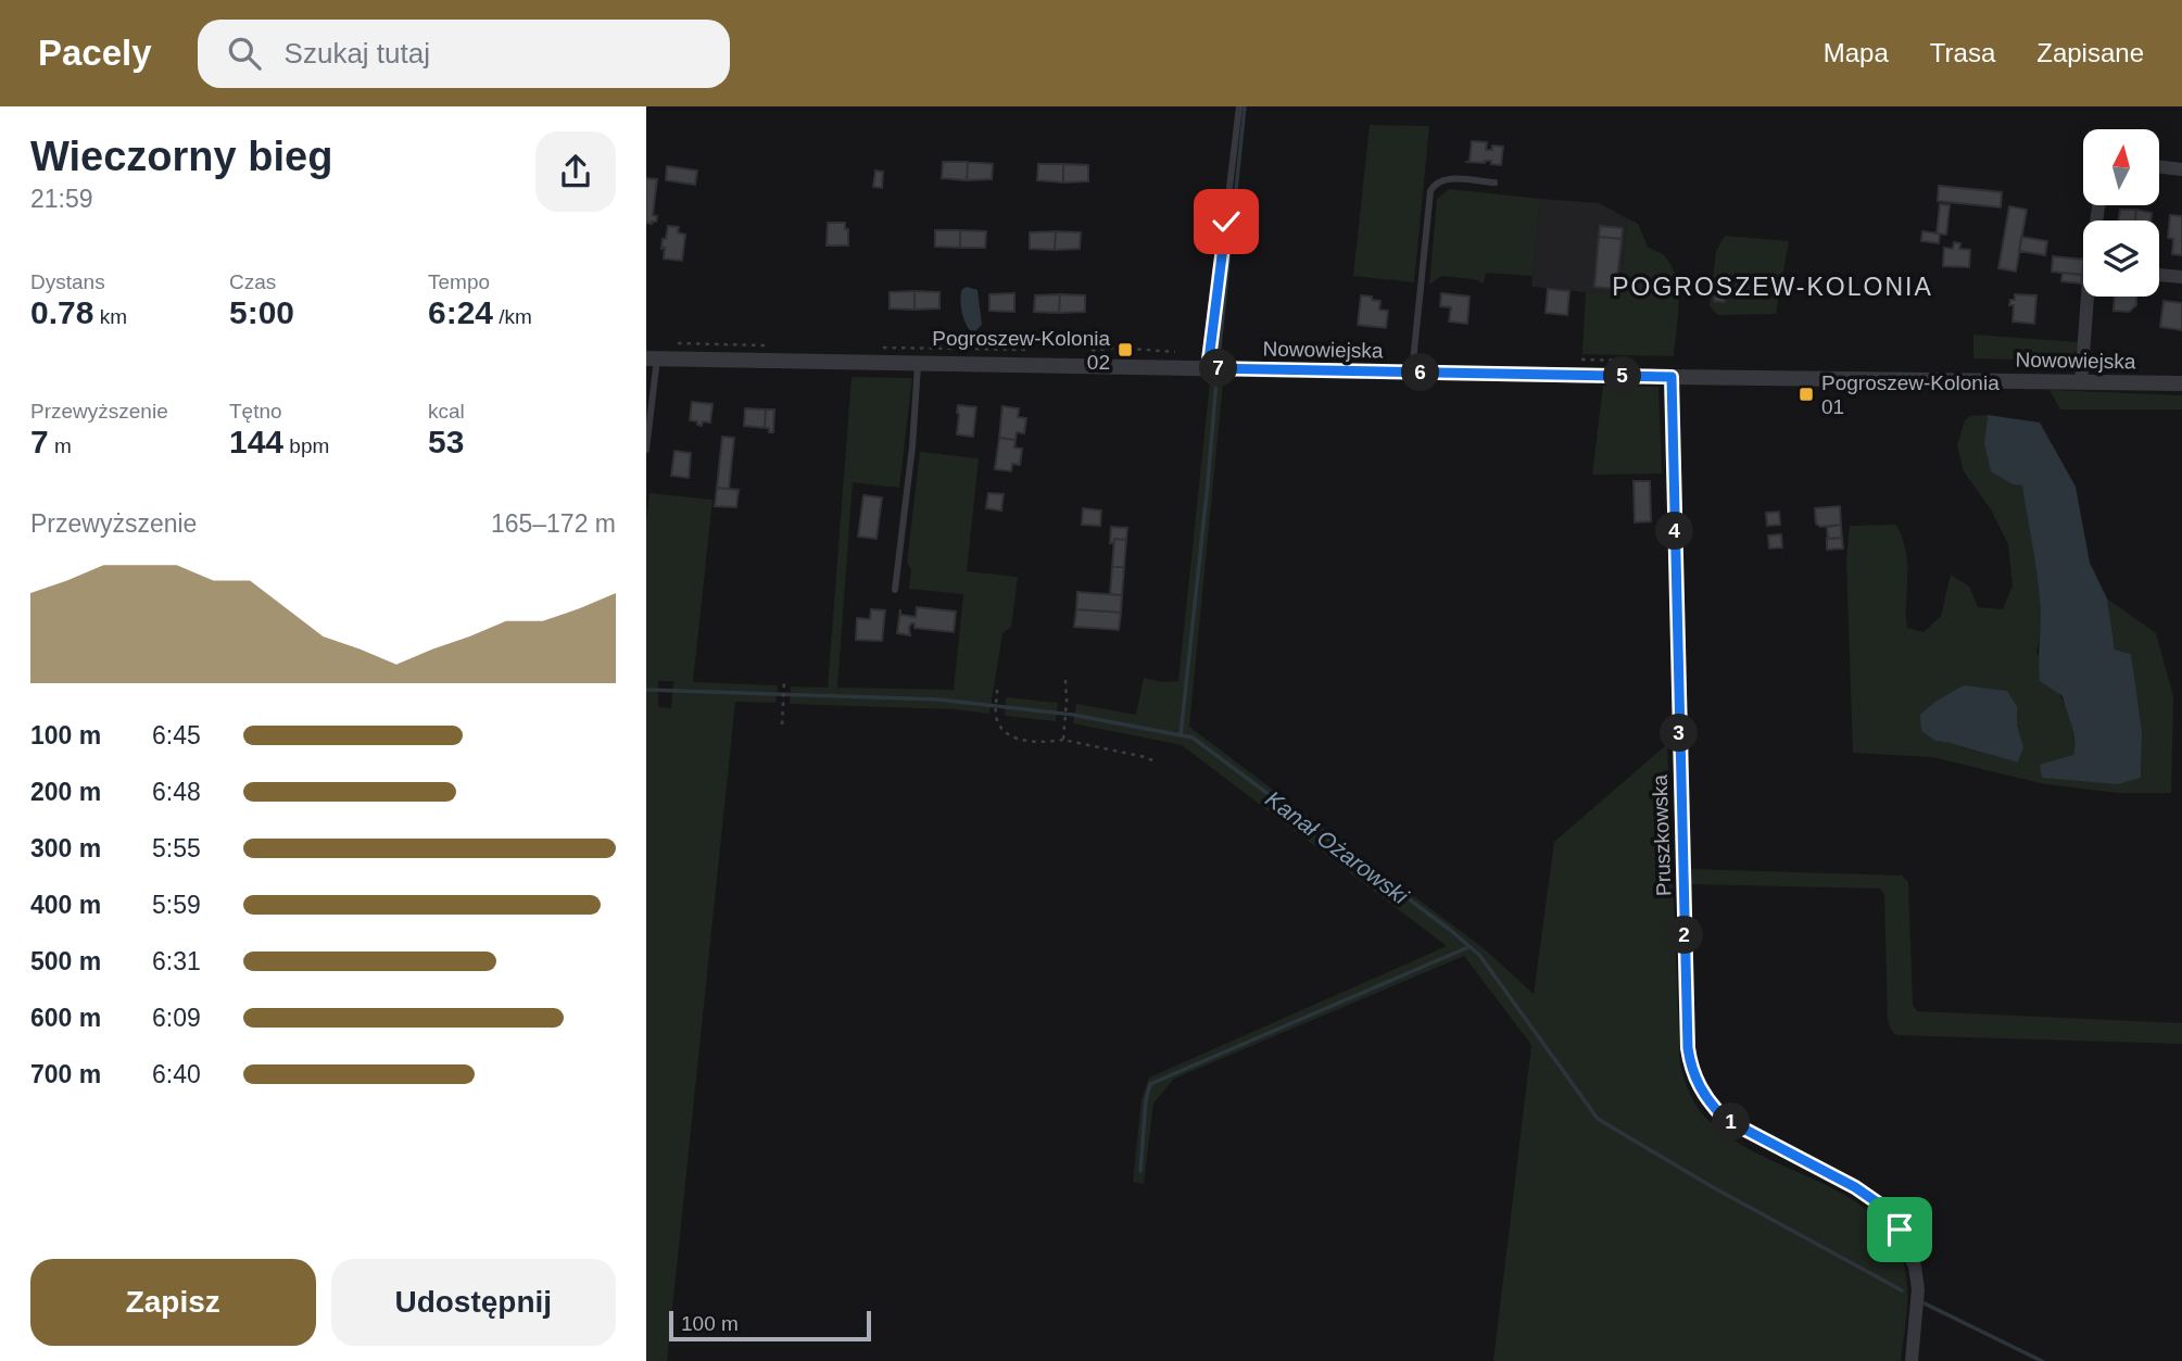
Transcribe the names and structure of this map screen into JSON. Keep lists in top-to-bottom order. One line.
{"streets":{"street":["Nowowiejska","Pruszkowska"]},"crossings":[["Nowowiejska","Pruszkowska"]],"districts":["POGROSZEW-KOLONIA"],"water":["Kanał Ożarowski"],"places":{"transit":["Pogroszew-Kolonia 02","Pogroszew-Kolonia 01"]},"scale_bar":"100 m","north":"top","page":{"header":"Pacely","search":"Szukaj tutaj","nav":["Mapa","Trasa","Zapisane"],"heading":["Wieczorny bieg","21:59"],"stats":[["Dystans","0.78 km"],["Czas","5:00"],["Tempo","6:24 /km"],["Przewyższenie","7 m"],["Tętno","144 bpm"],["kcal","53"]],"pins":["7","6","5","4","3","2","1"],"chart":["Przewyższenie","165–172 m"],"list":[{"name":"100 m","note":"6:45"},{"name":"200 m","note":"6:48"},{"name":"300 m","note":"5:55"},{"name":"400 m","note":"5:59"},{"name":"500 m","note":"6:31"},{"name":"600 m","note":"6:09"},{"name":"700 m","note":"6:40"}],"buttons":["Zapisz","Udostępnij"],"scale":"100 m"}}
